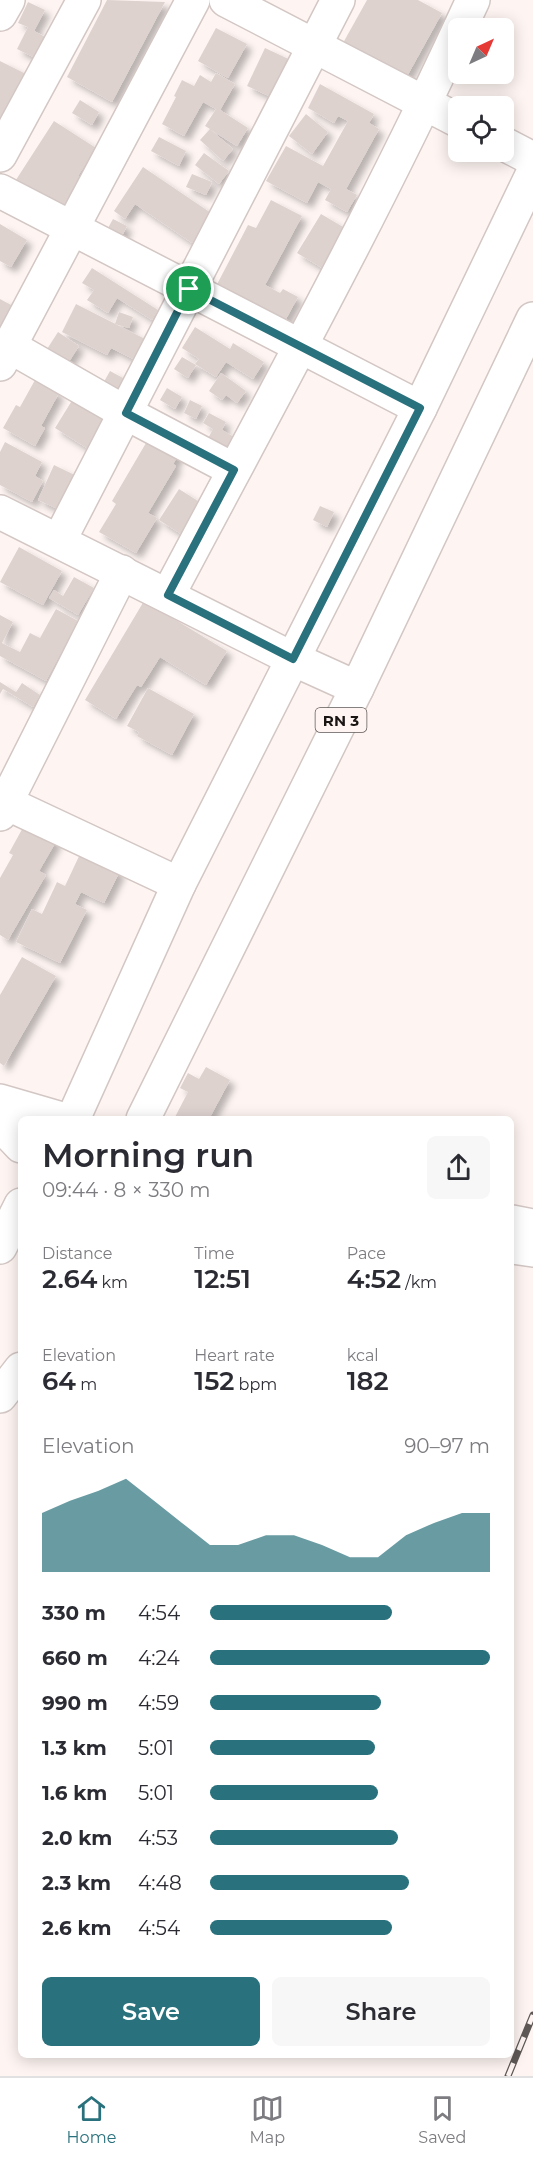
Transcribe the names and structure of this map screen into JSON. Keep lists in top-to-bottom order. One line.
{"streets":{"street":["RN 3"]},"north":"top right","page":{"heading":["Morning run","09:44 · 8 × 330 m"],"stats":[["Distance","2.64 km"],["Time","12:51"],["Pace","4:52 /km"],["Elevation","64 m"],["Heart rate","152 bpm"],["kcal","182"]],"chart":["Elevation","90–97 m"],"list":[{"name":"330 m","note":"4:54"},{"name":"660 m","note":"4:24"},{"name":"990 m","note":"4:59"},{"name":"1.3 km","note":"5:01"},{"name":"1.6 km","note":"5:01"},{"name":"2.0 km","note":"4:53"},{"name":"2.3 km","note":"4:48"},{"name":"2.6 km","note":"4:54"}],"buttons":["Save","Share"],"tabs":["Home","Map","Saved"]}}
